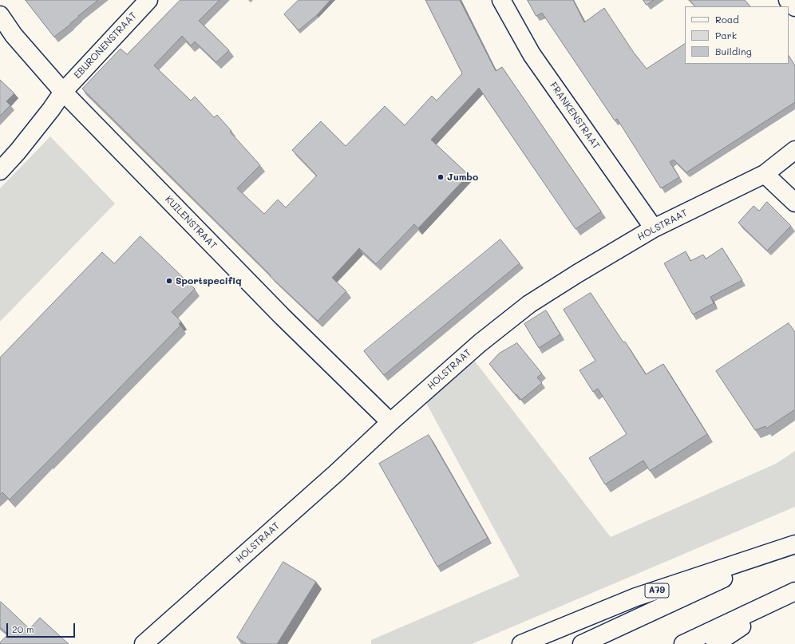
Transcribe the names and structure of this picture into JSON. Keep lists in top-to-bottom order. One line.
{"streets":{"main road":["EBURONENSTRAAT","FRANKENSTRAAT","KUILENSTRAAT","HOLSTRAAT","A79"]},"crossings":[["EBURONENSTRAAT","KUILENSTRAAT"],["FRANKENSTRAAT","HOLSTRAAT"],["KUILENSTRAAT","HOLSTRAAT"]],"places":["Jumbo","Sportspecifiq"],"legend":["Road","Park","Building"],"scale_bar":"20 m"}
